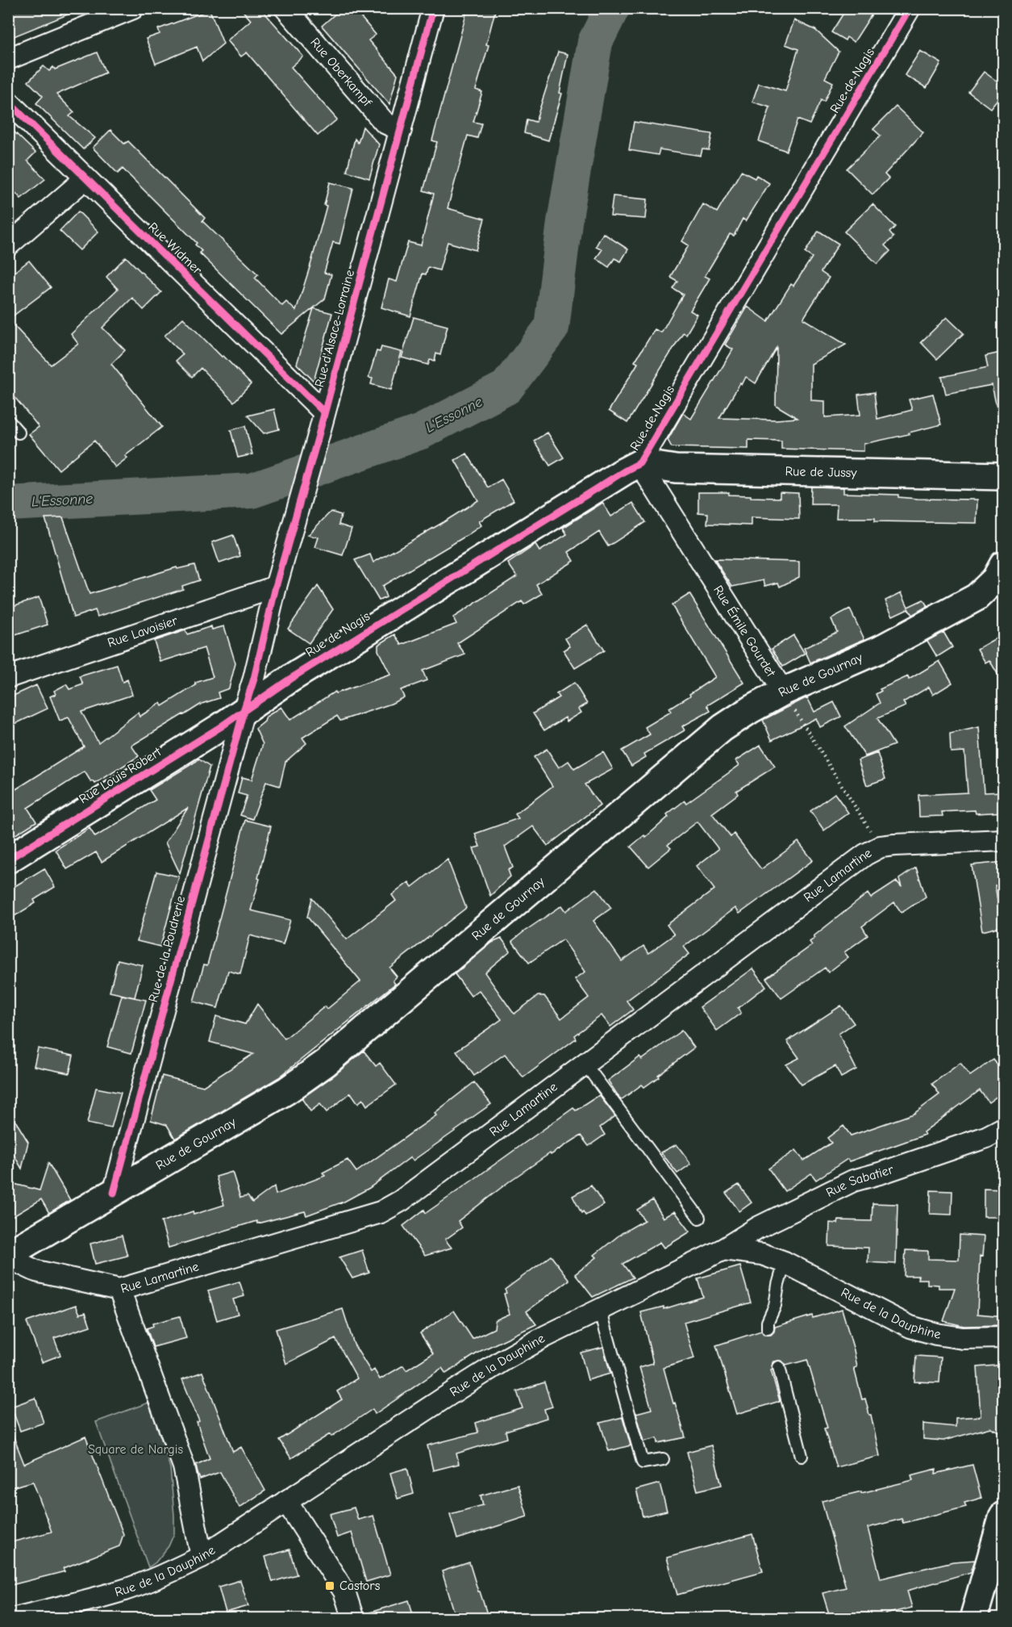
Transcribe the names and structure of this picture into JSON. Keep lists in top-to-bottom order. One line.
{"streets":{"street":["Rue Oberkampf","Rue de Nagis","Rue Widmer","Rue d'Alsace-Lorraine","Rue de Jussy","Rue Émile Gourdet","Rue Lavoisier","Rue de Gournay","Rue Louis Robert","Rue Lamartine","Rue de la Poudrerie","Rue Sabatier","Rue de la Dauphine"]},"crossings":[["Rue Oberkampf","Rue d'Alsace-Lorraine"],["Rue de Nagis","Rue d'Alsace-Lorraine"],["Rue de Nagis","Rue de Jussy"],["Rue de Nagis","Rue Émile Gourdet"],["Rue de Nagis","Rue Louis Robert"],["Rue de Nagis","Rue de la Poudrerie"],["Rue Widmer","Rue d'Alsace-Lorraine"],["Rue d'Alsace-Lorraine","Rue Lavoisier"],["Rue d'Alsace-Lorraine","Rue Louis Robert"],["Rue d'Alsace-Lorraine","Rue de la Poudrerie"],["Rue de Jussy","Rue Émile Gourdet"],["Rue Émile Gourdet","Rue de Gournay"],["Rue de Gournay","Rue Lamartine"],["Rue de Gournay","Rue de la Poudrerie"],["Rue Louis Robert","Rue de la Poudrerie"],["Rue Sabatier","Rue de la Dauphine"]],"water":["L'Essonne"],"parks":["Square de Nargis"],"places":{"transit":["Castors"]}}
